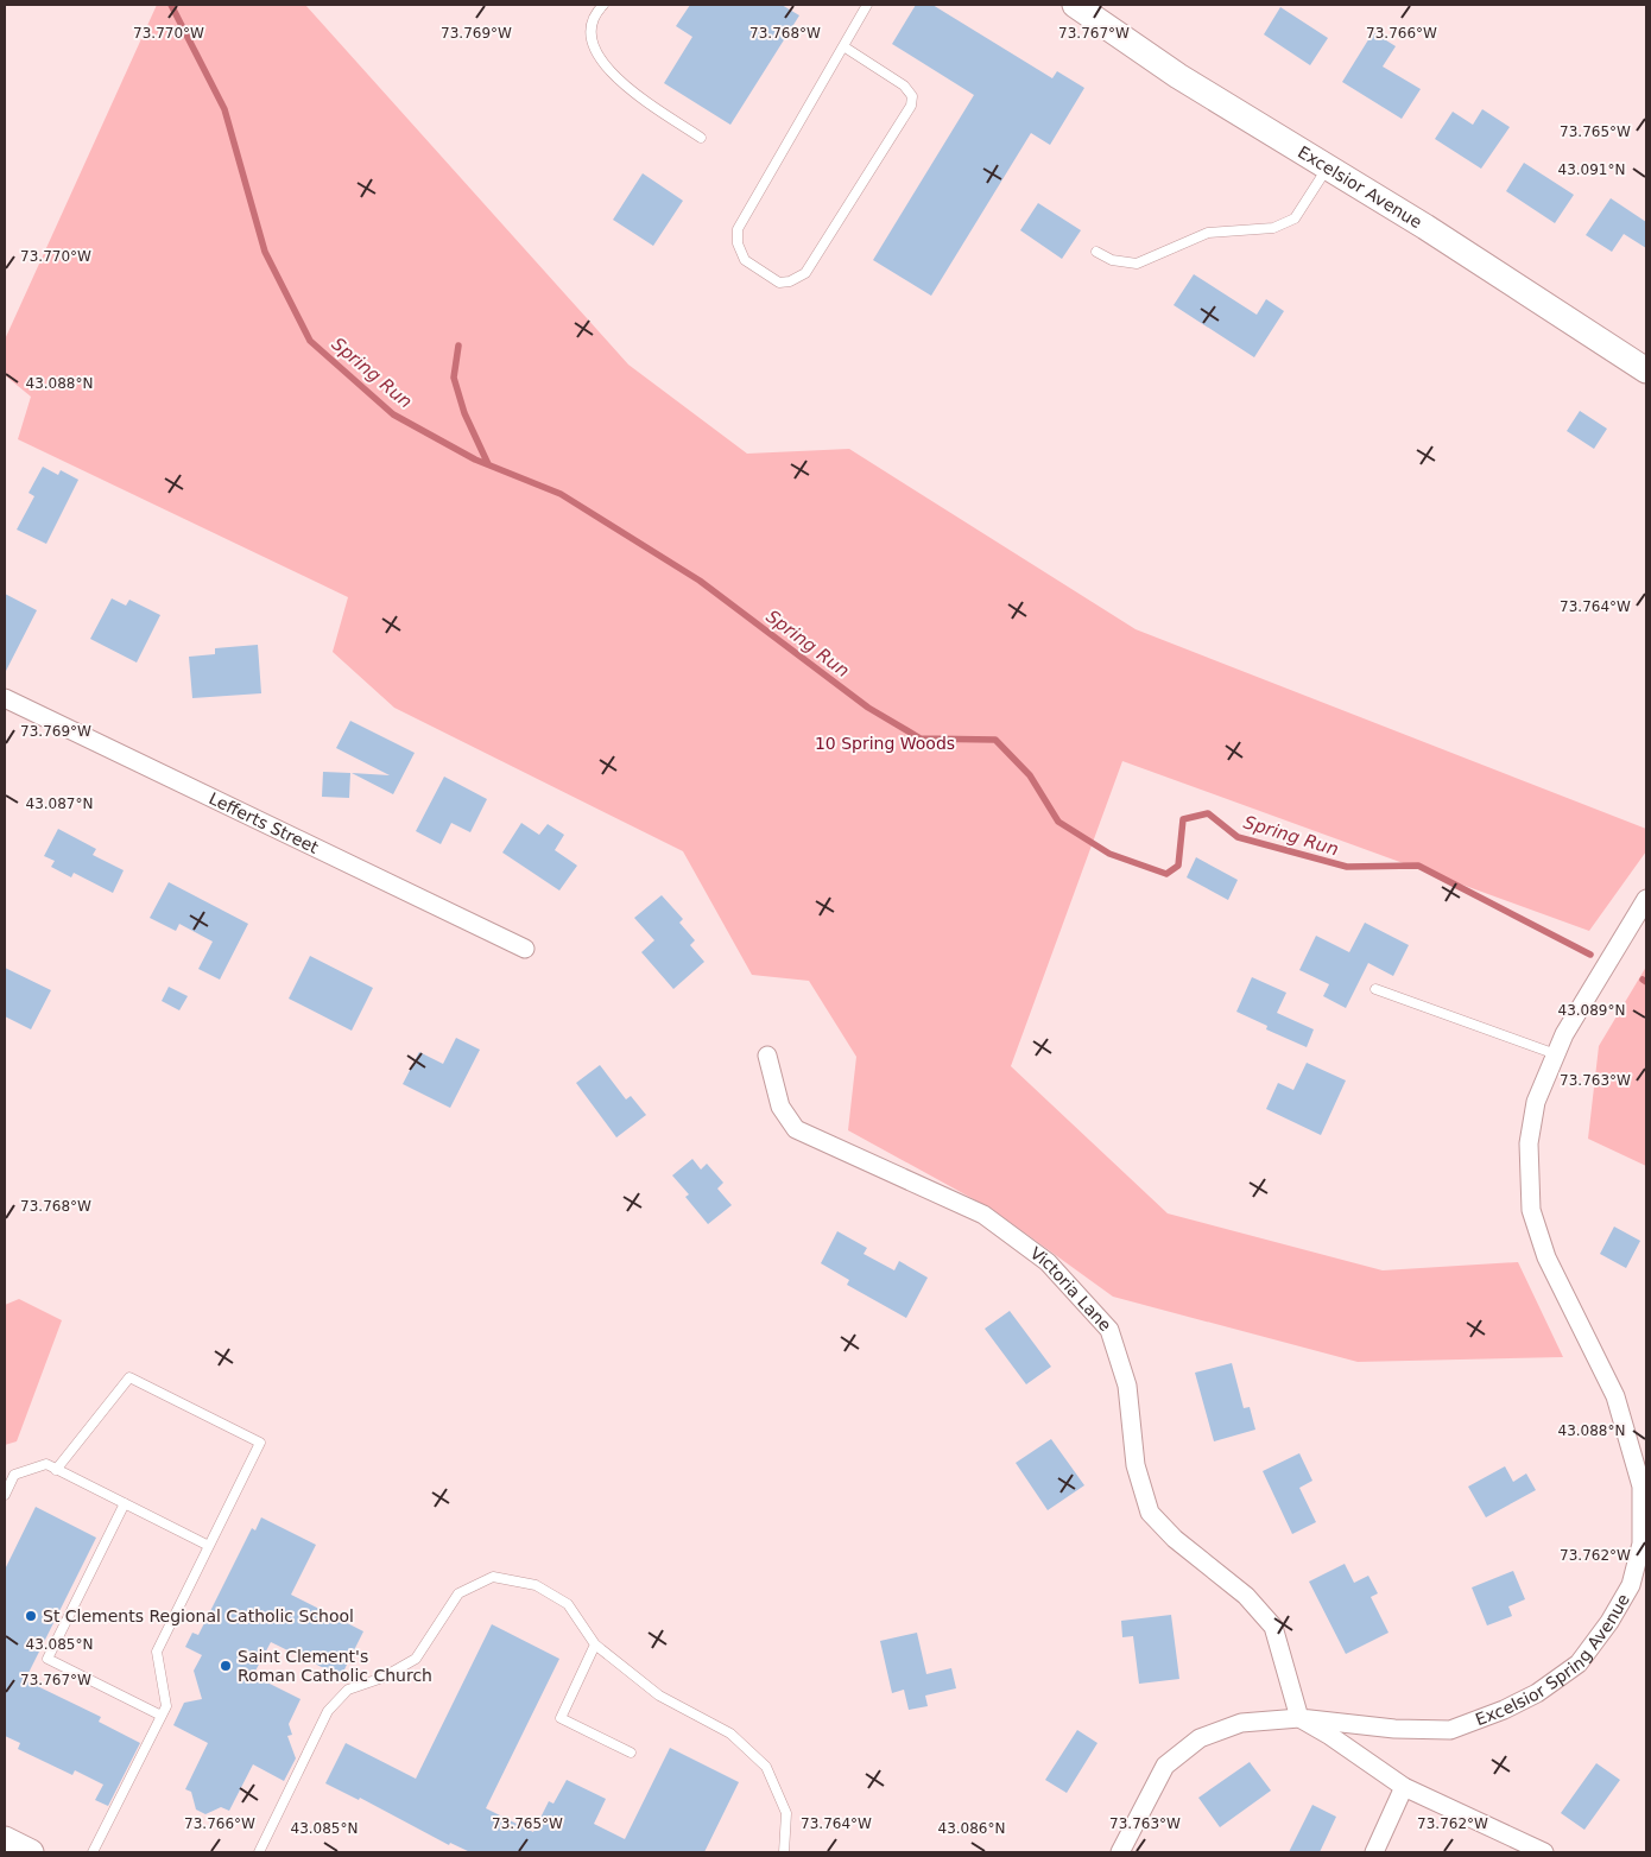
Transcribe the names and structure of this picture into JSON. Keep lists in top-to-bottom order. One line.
{"streets":{"street":["Excelsior Avenue","Lefferts Street","Victoria Lane","Excelsior Spring Avenue"]},"crossings":[["Victoria Lane","Excelsior Spring Avenue"]],"water":["Spring Run"],"parks":["10 Spring Woods"],"places":["St Clements Regional Catholic School","Saint Clement's Roman Catholic Church"],"coordinates":["73.770°W","73.769°W","73.768°W","73.767°W","73.766°W","73.765°W","43.091°N","43.088°N","73.764°W","43.087°N","43.089°N","73.763°W","73.762°W","43.085°N","43.086°N"]}
